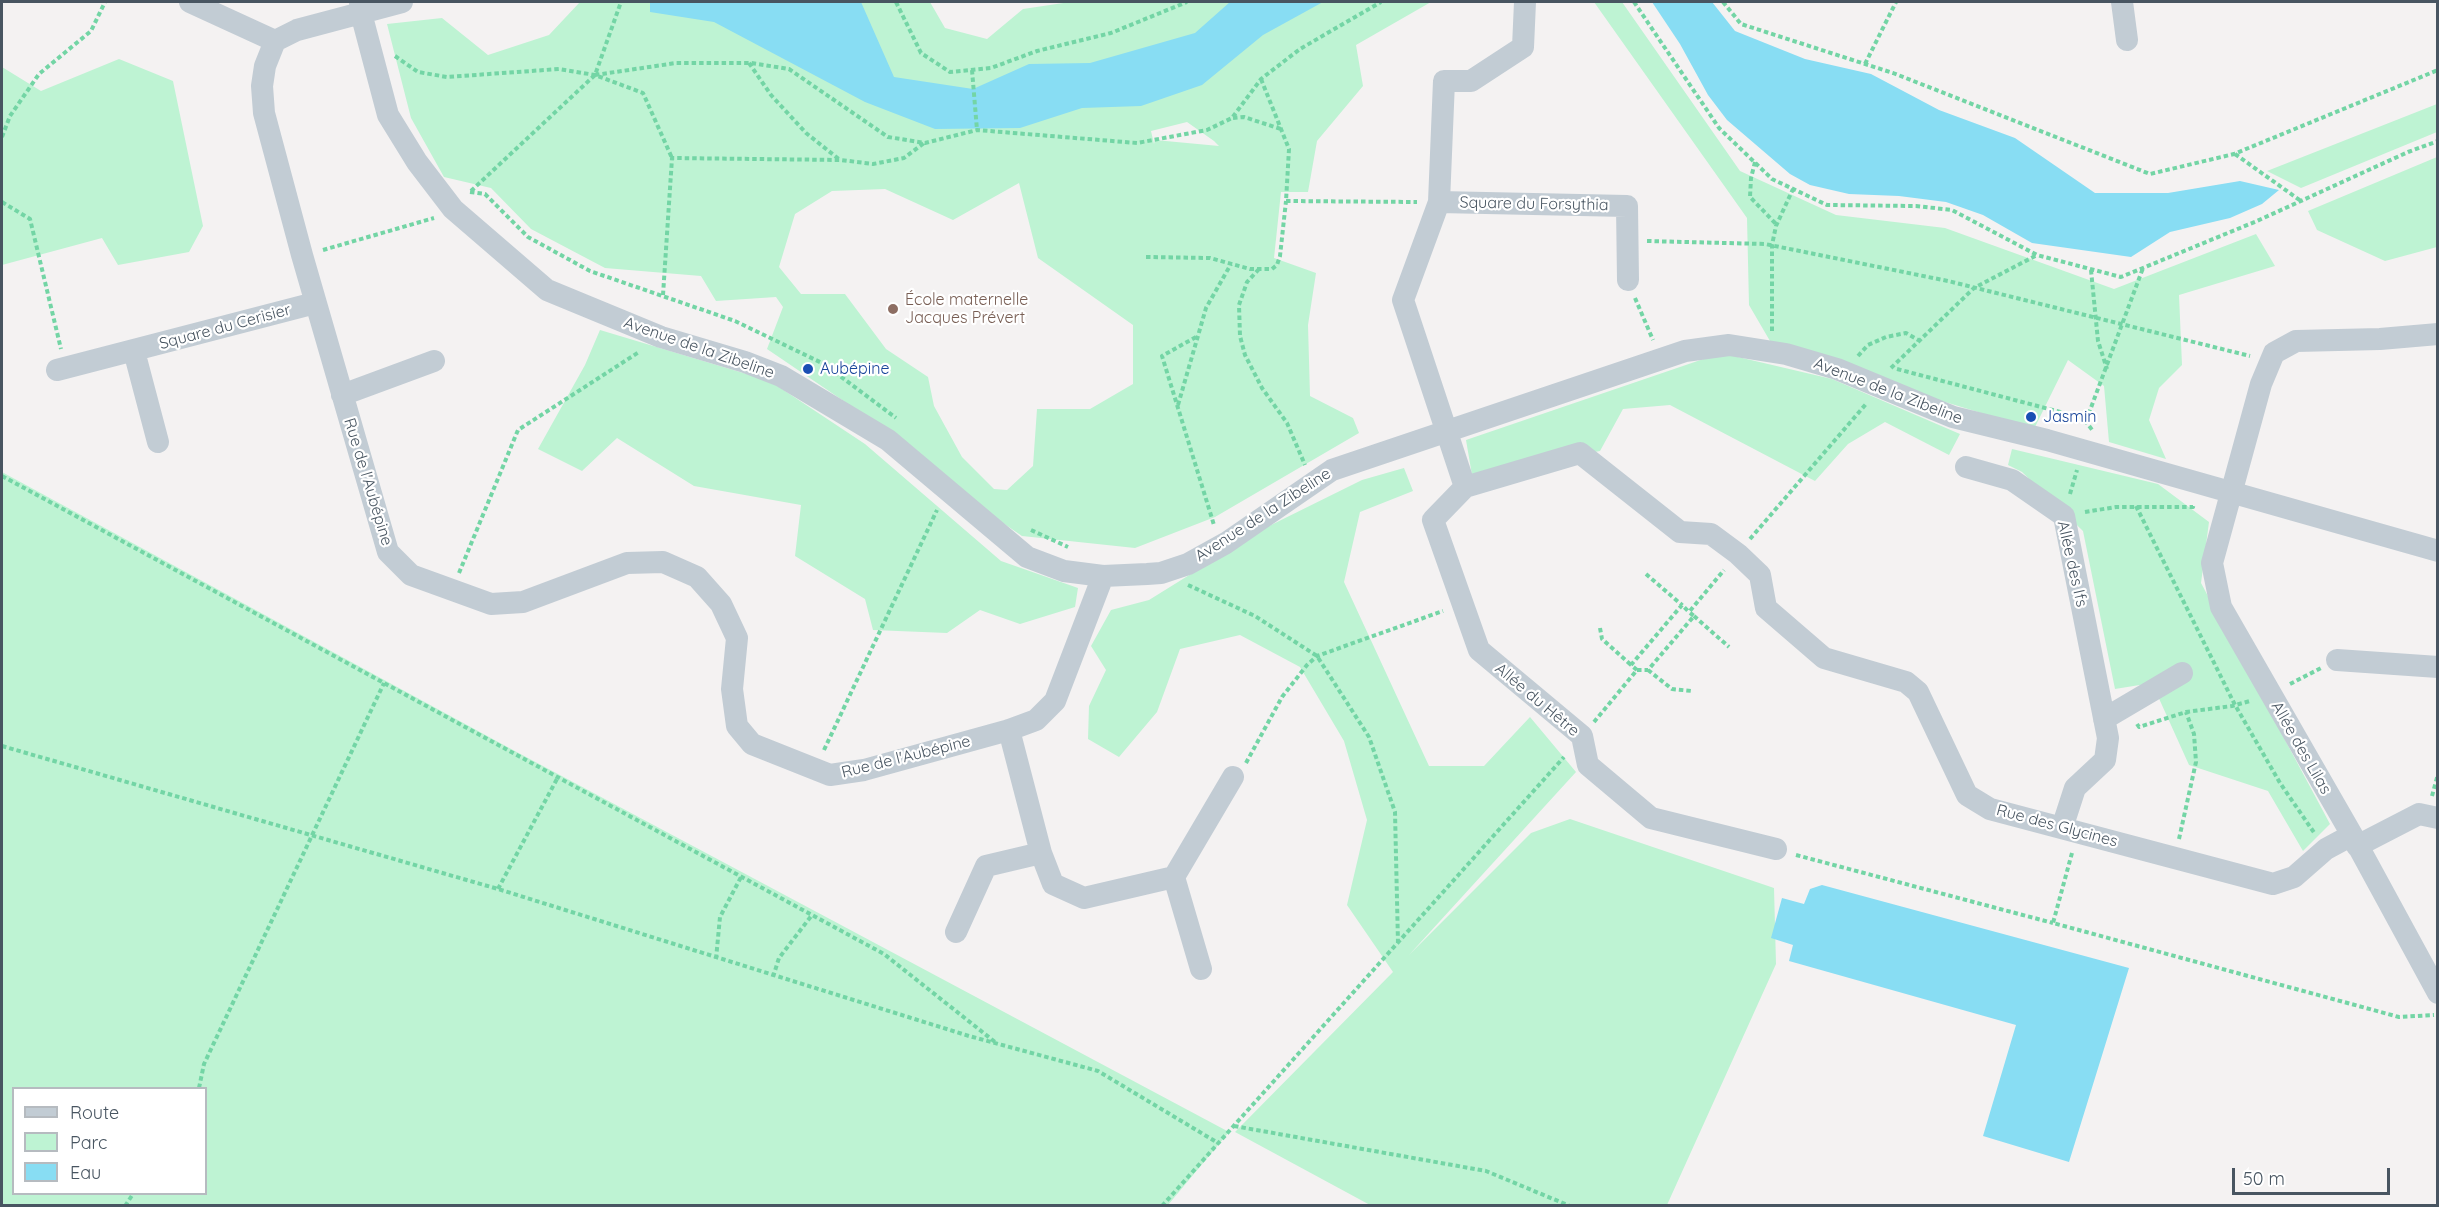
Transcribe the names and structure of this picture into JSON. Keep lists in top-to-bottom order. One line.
{"streets":{"street":["Square du Forsythia","Square du Cerisier","Avenue de la Zibeline","Rue de l'Aubépine","Allée des Ifs","Allée du Hêtre","Allée des Lilas","Rue des Glycines"]},"crossings":[["Square du Forsythia","Avenue de la Zibeline"],["Square du Cerisier","Rue de l'Aubépine"],["Avenue de la Zibeline","Rue de l'Aubépine"],["Avenue de la Zibeline","Allée des Lilas"],["Allée des Ifs","Rue des Glycines"],["Allée du Hêtre","Rue des Glycines"],["Allée des Lilas","Rue des Glycines"]],"places":["École maternelle Jacques Prévert","Aubépine","Jasmin"],"legend":["Route","Parc","Eau"],"scale_bar":"50 m"}
